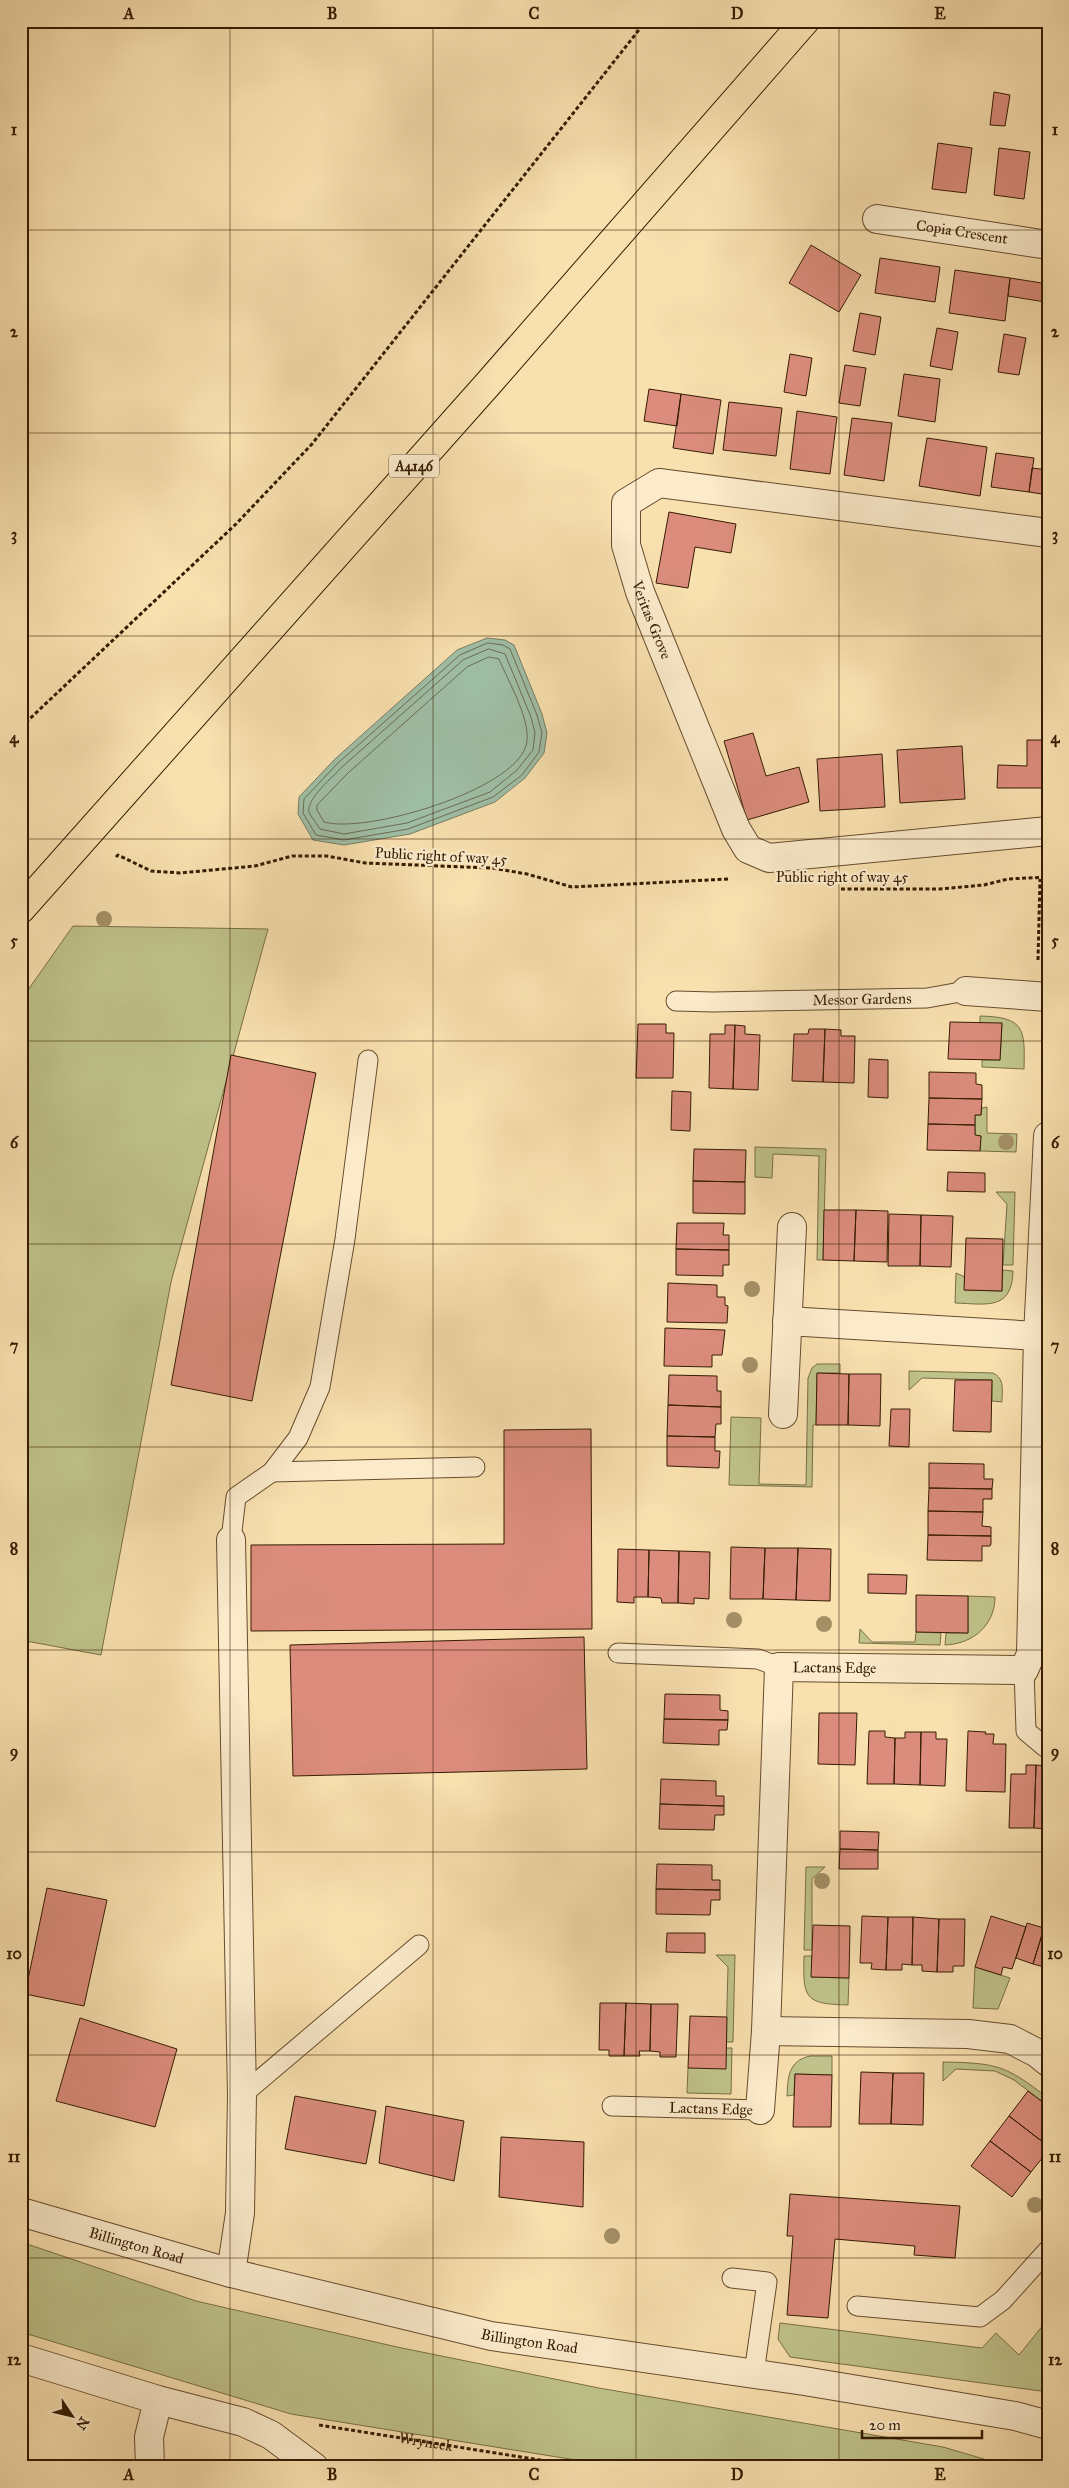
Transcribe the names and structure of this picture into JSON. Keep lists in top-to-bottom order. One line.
{"streets":{"highway":["A4146"],"street":["Copia Crescent","Veritas Grove","Messor Gardens","Lactans Edge","Billington Road"],"path":["Public right of way 45","Wryneck"]},"scale_bar":"20 m","north":"bottom right","grid":{"columns":["A","B","C","D","E"],"rows":["1","2","3","4","5","6","7","8","9","10","11","12"]}}
